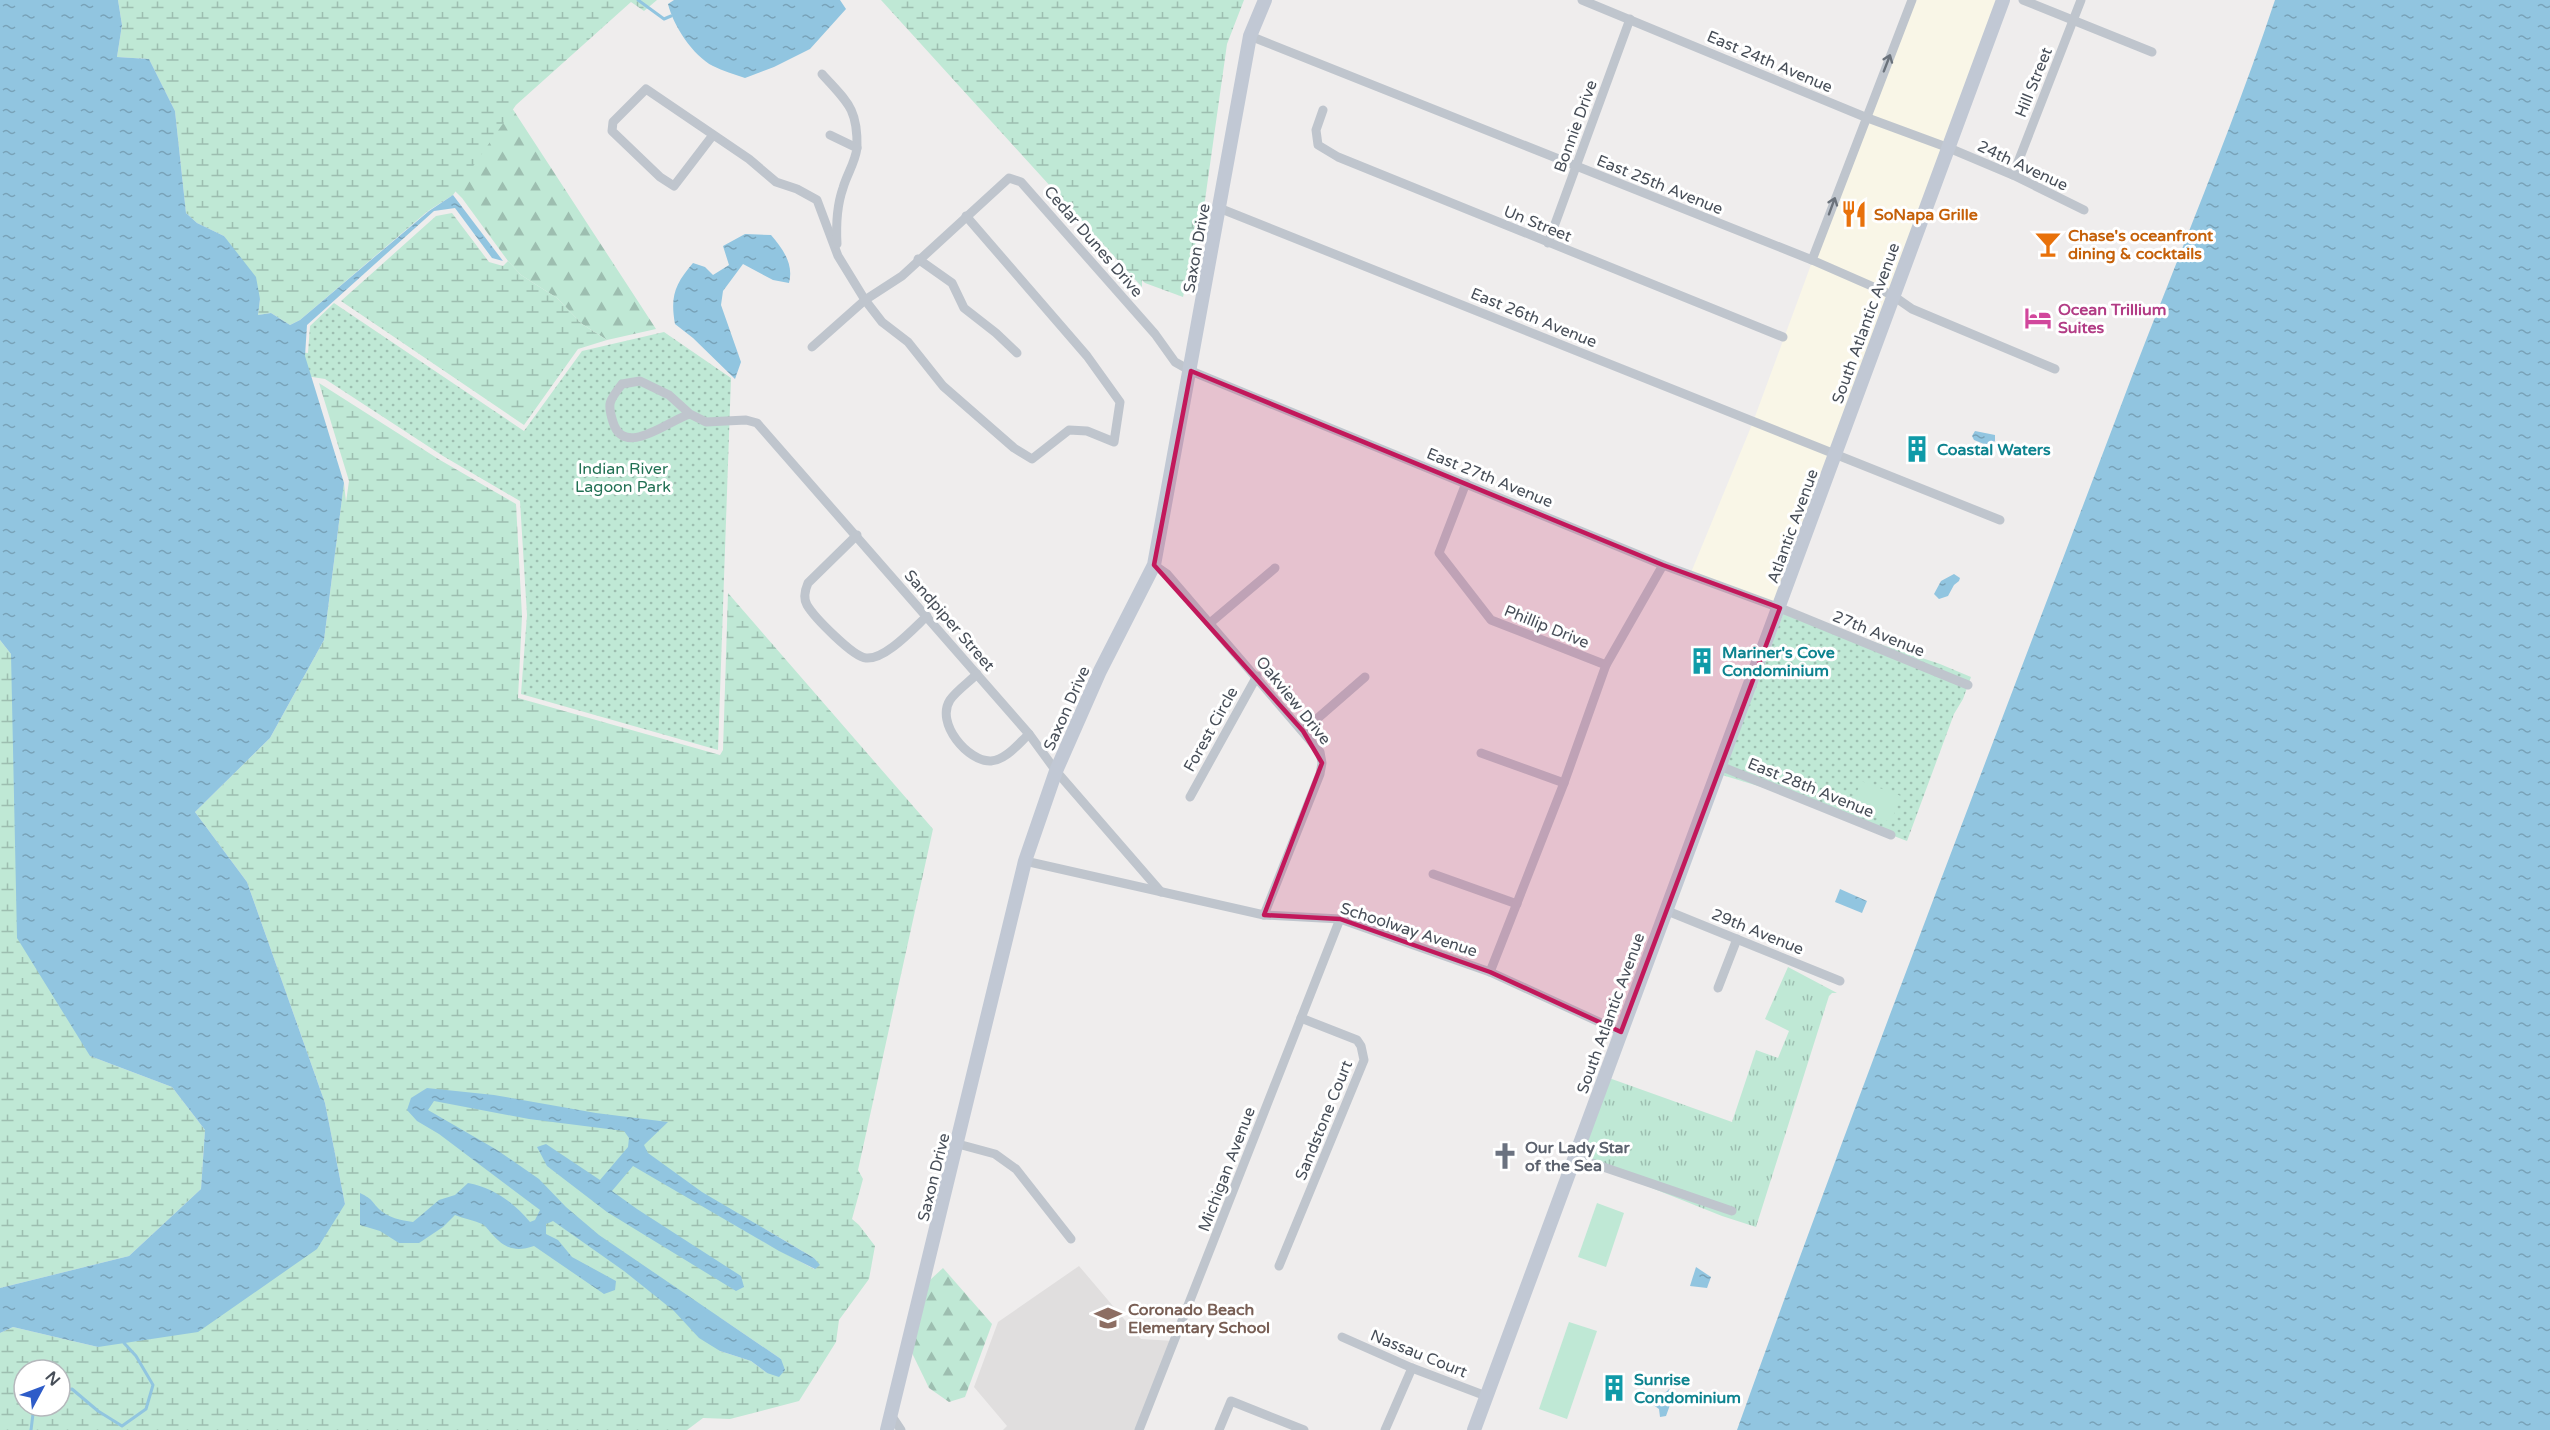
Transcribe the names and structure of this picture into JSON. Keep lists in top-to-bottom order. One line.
{"streets":{"street":["East 24th Avenue","Hill Street","Bonnie Drive","24th Avenue","East 25th Avenue","Un Street","Cedar Dunes Drive","Saxon Drive","East 26th Avenue","South Atlantic Avenue","East 27th Avenue","Atlantic Avenue","Sandpiper Street","Phillip Drive","27th Avenue","Oakview Drive","Forest Circle","East 28th Avenue","Schoolway Avenue","29th Avenue","Sandstone Court","Michigan Avenue","Nassau Court"]},"crossings":[["East 24th Avenue","Bonnie Drive"],["East 24th Avenue","24th Avenue"],["East 24th Avenue","South Atlantic Avenue"],["Hill Street","24th Avenue"],["Bonnie Drive","East 25th Avenue"],["Bonnie Drive","Un Street"],["24th Avenue","South Atlantic Avenue"],["East 25th Avenue","Saxon Drive"],["East 25th Avenue","South Atlantic Avenue"],["Cedar Dunes Drive","Saxon Drive"],["Cedar Dunes Drive","East 27th Avenue"],["Saxon Drive","East 26th Avenue"],["Saxon Drive","East 27th Avenue"],["Saxon Drive","Sandpiper Street"],["Saxon Drive","Oakview Drive"],["Saxon Drive","Schoolway Avenue"],["East 26th Avenue","South Atlantic Avenue"],["East 26th Avenue","Atlantic Avenue"],["South Atlantic Avenue","East 27th Avenue"],["South Atlantic Avenue","Atlantic Avenue"],["South Atlantic Avenue","27th Avenue"],["South Atlantic Avenue","East 28th Avenue"],["South Atlantic Avenue","29th Avenue"],["South Atlantic Avenue","Nassau Court"],["East 27th Avenue","Atlantic Avenue"],["East 27th Avenue","Phillip Drive"],["East 27th Avenue","27th Avenue"],["East 27th Avenue","Schoolway Avenue"],["Atlantic Avenue","27th Avenue"],["Sandpiper Street","Schoolway Avenue"],["Phillip Drive","Schoolway Avenue"],["Oakview Drive","Forest Circle"],["Oakview Drive","Schoolway Avenue"],["Schoolway Avenue","Michigan Avenue"],["Sandstone Court","Michigan Avenue"]],"parks":["Indian River Lagoon Park"],"places":{"restaurant":["SoNapa Grille"],"bar":["Chase's oceanfront dining & cocktails"],"hotel":["Ocean Trillium Suites"],"building":["Coastal Waters","Mariner's Cove Condominium","Sunrise Condominium"],"church":["Our Lady Star of the Sea"],"school or university":["Coronado Beach Elementary School"]},"north":"top right"}
